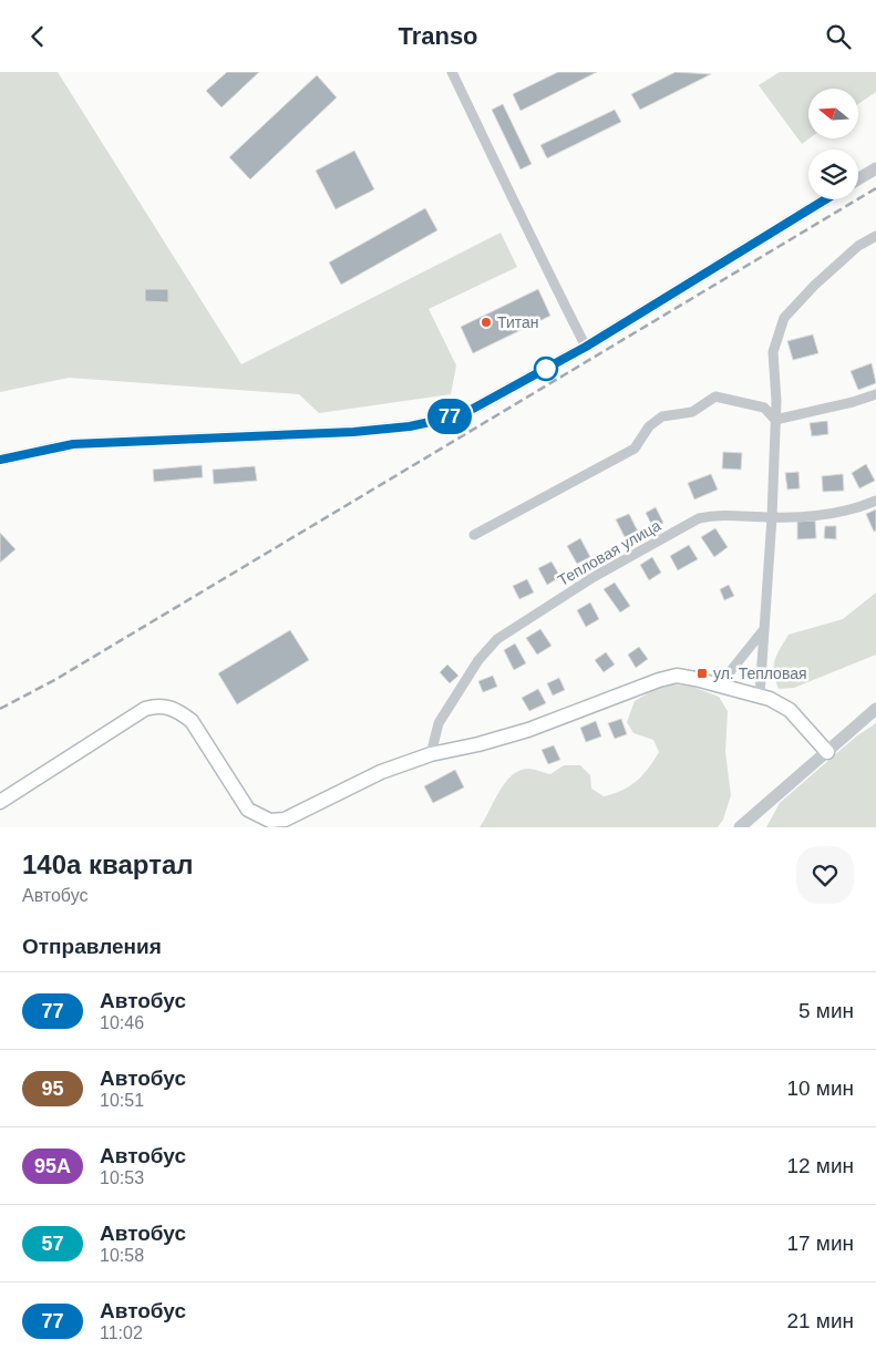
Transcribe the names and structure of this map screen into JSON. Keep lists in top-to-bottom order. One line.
{"streets":{"street":["Тепловая улица"]},"places":{"other":["Титан"],"transit":["ул. Тепловая"]},"lines":["bus line 77"],"north":"left","page":{"header":"Transo","on_map":"77","heading":[["140а квартал","Автобус"],"Отправления"],"list":[{"mark":"77","name":"Автобус","note":"10:46","value":"5 мин"},{"mark":"95","name":"Автобус","note":"10:51","value":"10 мин"},{"mark":"95А","name":"Автобус","note":"10:53","value":"12 мин"},{"mark":"57","name":"Автобус","note":"10:58","value":"17 мин"},{"mark":"77","name":"Автобус","note":"11:02","value":"21 мин"}]}}
